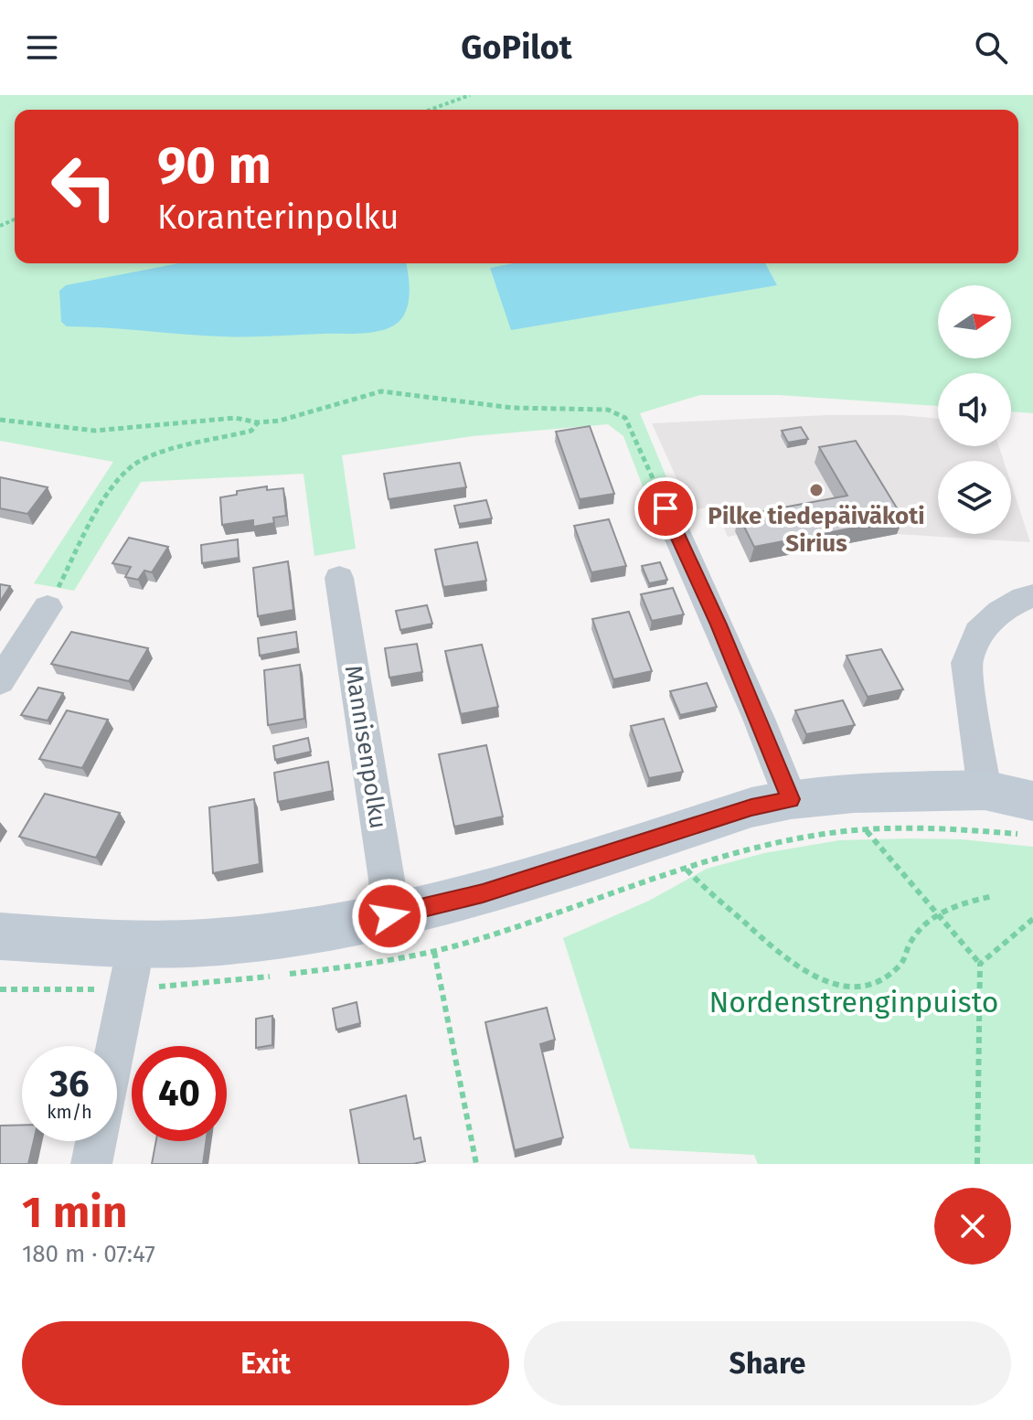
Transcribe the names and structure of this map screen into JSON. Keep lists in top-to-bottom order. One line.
{"streets":{"street":["Mannisenpolku"]},"parks":["Nordenstrenginpuisto"],"places":["Pilke tiedepäiväkoti Sirius"],"north":"right","page":{"header":"GoPilot","turn":["90 m","Koranterinpolku"],"speed":"36 km/h","limit":"40","heading":["1 min","180 m · 07:47"],"buttons":["Exit","Share"]}}
